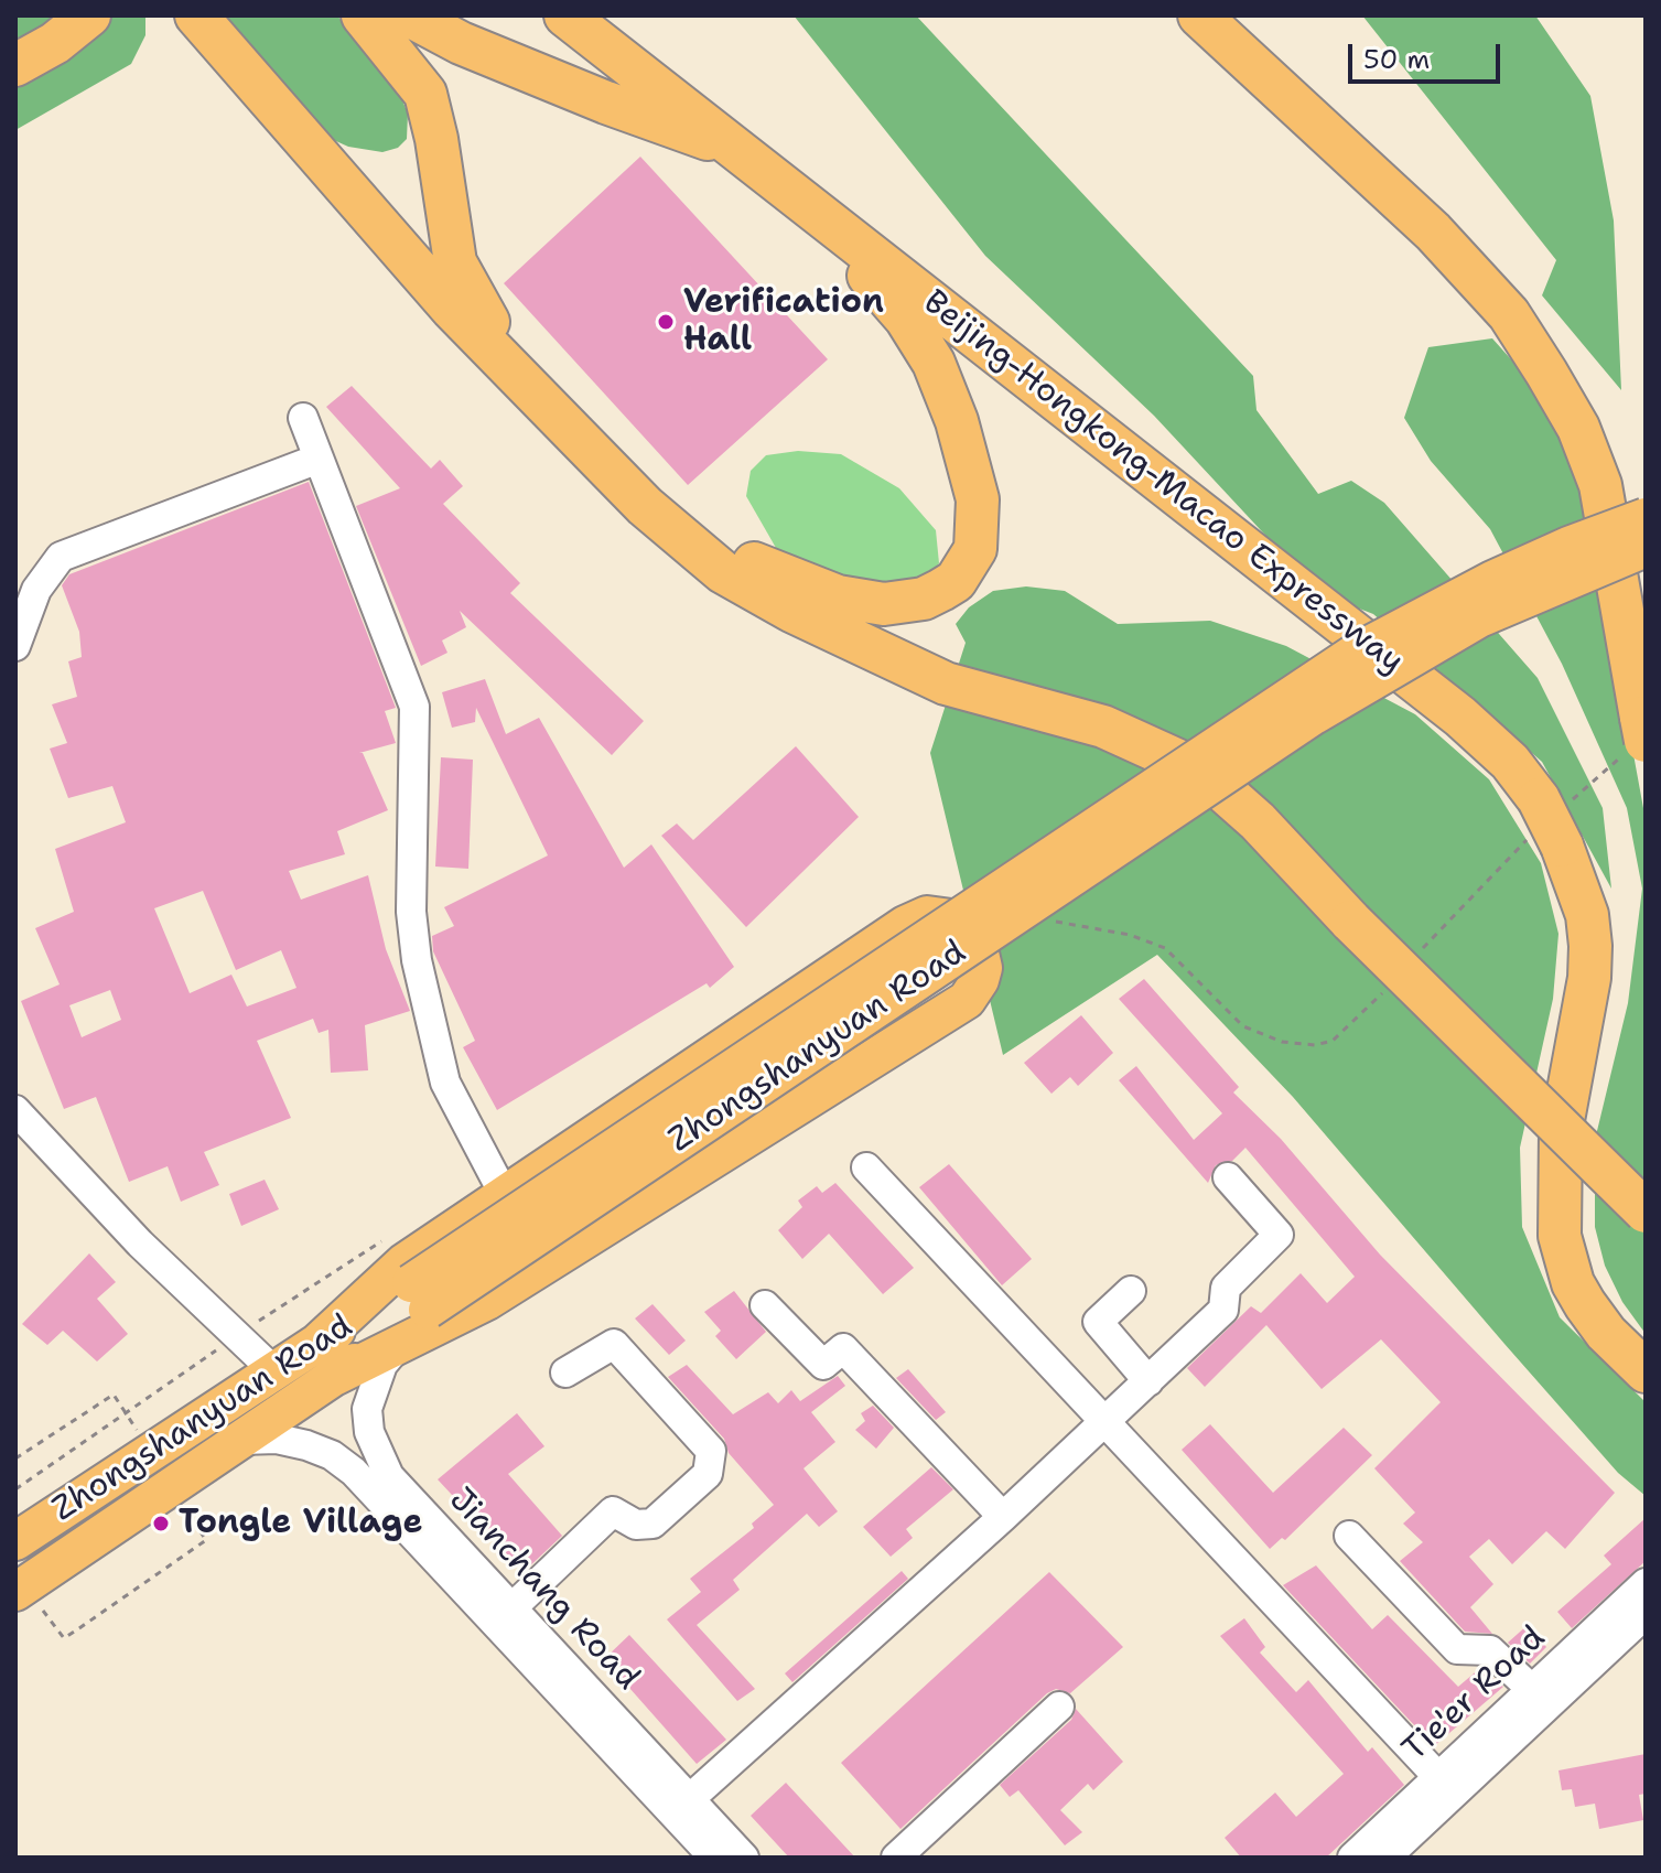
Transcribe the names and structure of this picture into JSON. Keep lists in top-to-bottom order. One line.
{"streets":{"highway":["Beijing-Hongkong-Macao Expressway"],"main road":["Zhongshanyuan Road"],"street":["Jianchang Road","Tie'er Road"]},"crossings":[["Zhongshanyuan Road","Jianchang Road"]],"places":["Verification Hall","Tongle Village"],"scale_bar":"50 m"}
